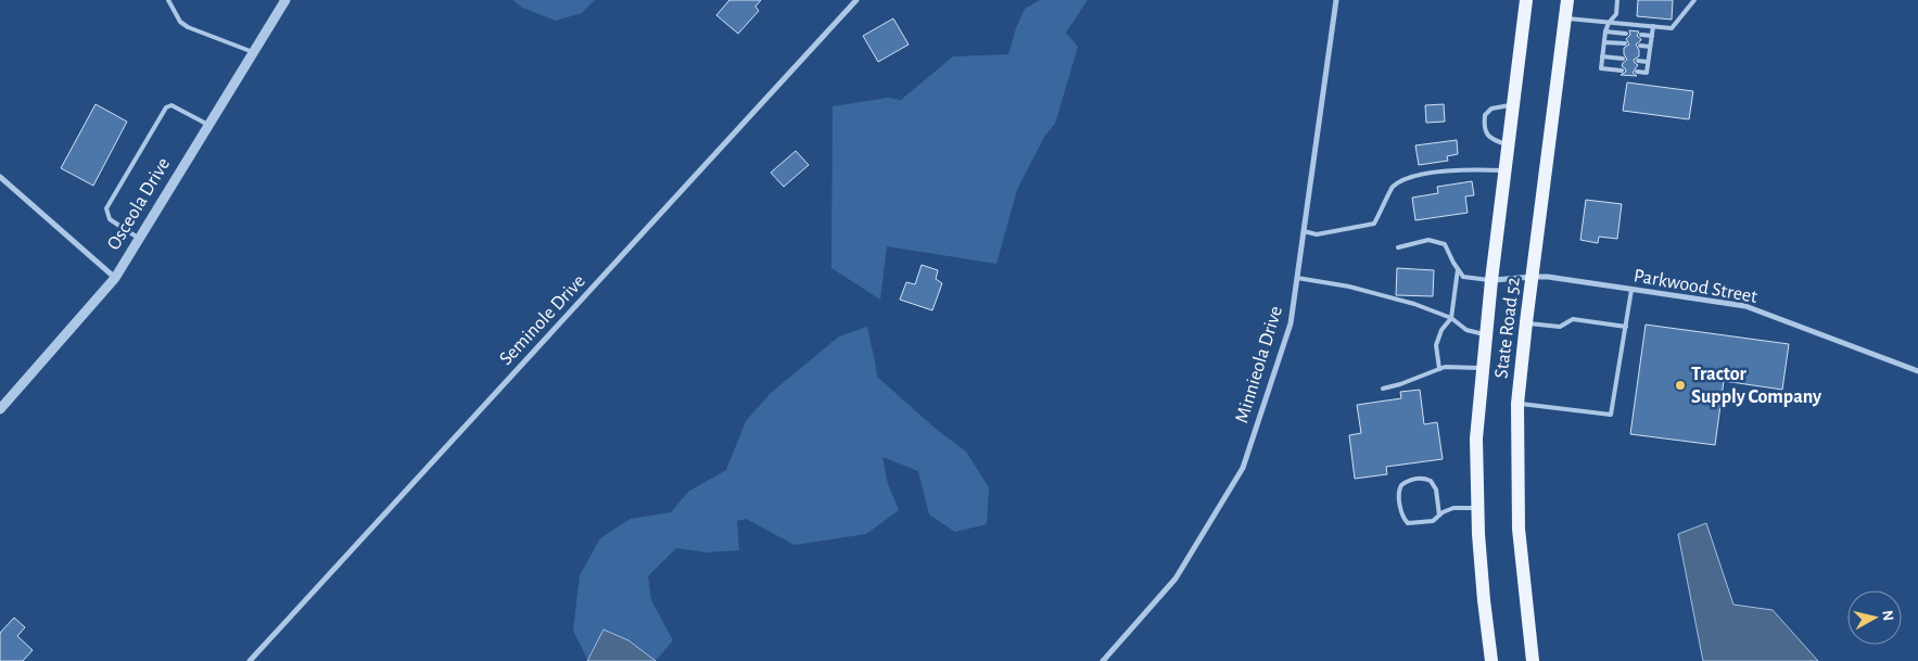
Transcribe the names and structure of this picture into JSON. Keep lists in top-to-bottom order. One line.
{"streets":{"main road":["State Road 52"],"street":["Osceola Drive","Parkwood Street","Seminole Drive","Minnieola Drive"]},"crossings":[["Parkwood Street","State Road 52"]],"places":["Tractor Supply Company"],"north":"right"}
